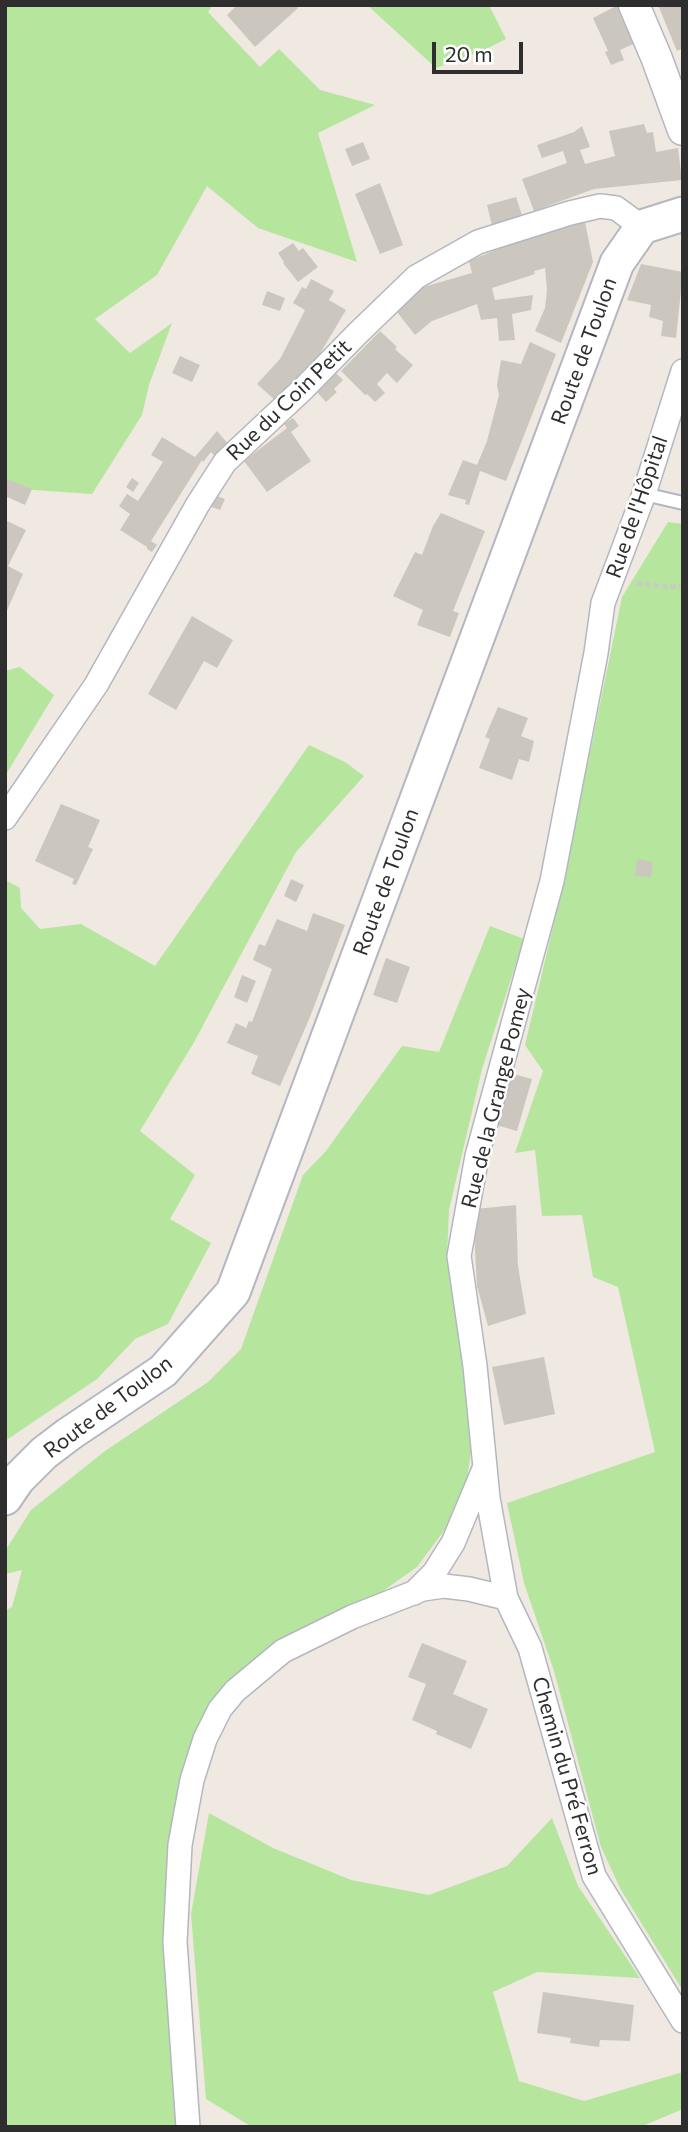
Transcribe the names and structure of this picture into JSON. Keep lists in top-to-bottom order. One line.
{"streets":{"main road":["Route de Toulon"],"street":["Rue du Coin Petit","Rue de l'Hôpital","Rue de la Grange Pomey","Chemin du Pré Ferron"]},"crossings":[["Route de Toulon","Rue du Coin Petit"],["Rue de l'Hôpital","Rue de la Grange Pomey"],["Rue de la Grange Pomey","Chemin du Pré Ferron"]],"scale_bar":"20 m"}
